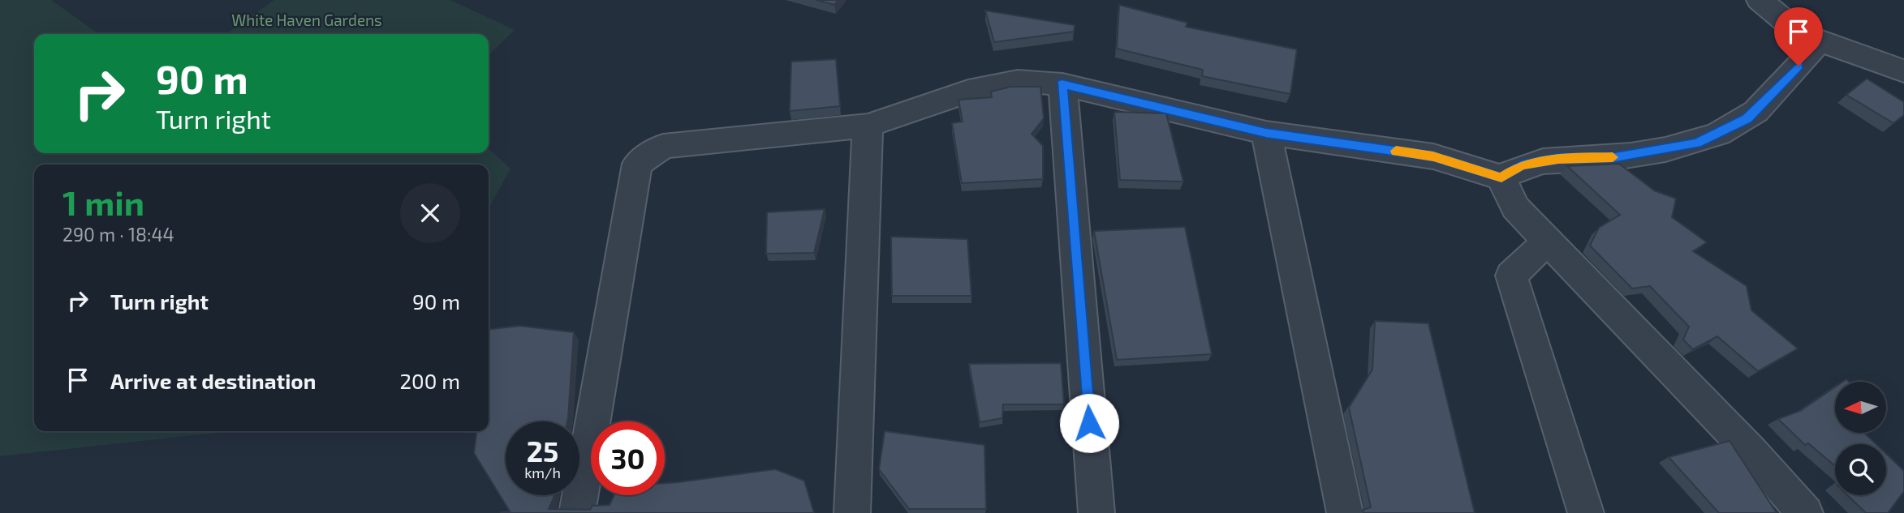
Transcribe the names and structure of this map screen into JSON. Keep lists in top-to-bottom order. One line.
{"parks":["White Haven Gardens"],"north":"left","page":{"turn":["90 m","Turn right"],"heading":["1 min","290 m · 18:44"],"list":[{"name":"Turn right","value":"90 m"},{"name":"Arrive at destination","value":"200 m"}],"speed":"25 km/h","limit":"30"}}
